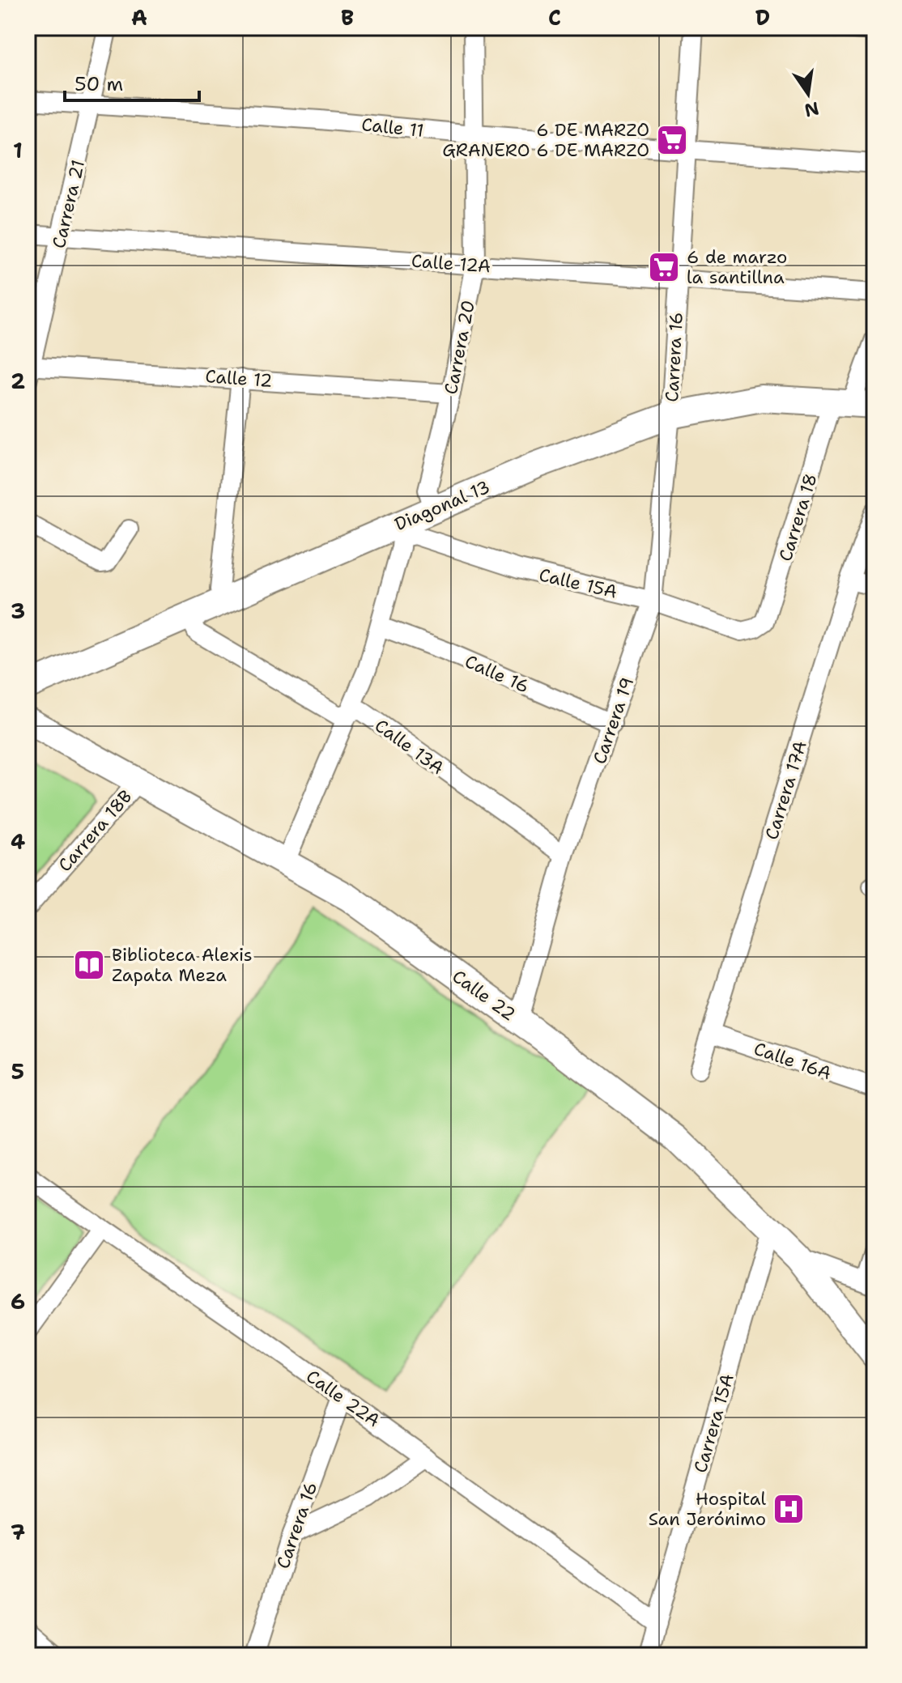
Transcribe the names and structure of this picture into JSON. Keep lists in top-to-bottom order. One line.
{"streets":{"street":["Calle 11","Carrera 21","Calle 12A","Carrera 20","Carrera 16","Calle 12","Diagonal 13","Carrera 18","Calle 15A","Calle 16","Carrera 19","Calle 13A","Carrera 17A","Carrera 18B","Calle 22","Calle 16A","Calle 22A","Carrera 15A"]},"crossings":[["Calle 11","Carrera 21"],["Calle 11","Carrera 20"],["Calle 11","Carrera 16"],["Carrera 21","Calle 12A"],["Carrera 21","Calle 12"],["Calle 12A","Carrera 20"],["Calle 12A","Carrera 16"],["Carrera 20","Calle 12"],["Carrera 20","Diagonal 13"],["Carrera 16","Diagonal 13"],["Carrera 16","Carrera 19"],["Carrera 16","Calle 22A"],["Diagonal 13","Carrera 18"],["Diagonal 13","Calle 15A"],["Diagonal 13","Carrera 19"],["Diagonal 13","Calle 13A"],["Carrera 18","Calle 15A"],["Calle 15A","Carrera 19"],["Calle 16","Carrera 19"],["Carrera 19","Calle 13A"],["Carrera 19","Calle 22"],["Carrera 17A","Calle 16A"],["Carrera 18B","Calle 22"],["Calle 22","Carrera 15A"],["Calle 22A","Carrera 15A"]],"places":{"supermarket":["6 DE MARZO GRANERO 6 DE MARZO","6 de marzo la santillna"],"library":["Biblioteca Alexis Zapata Meza"],"hospital":["Hospital San Jerónimo"]},"scale_bar":"50 m","north":"bottom","grid":{"columns":["A","B","C","D"],"rows":["1","2","3","4","5","6","7"]}}
